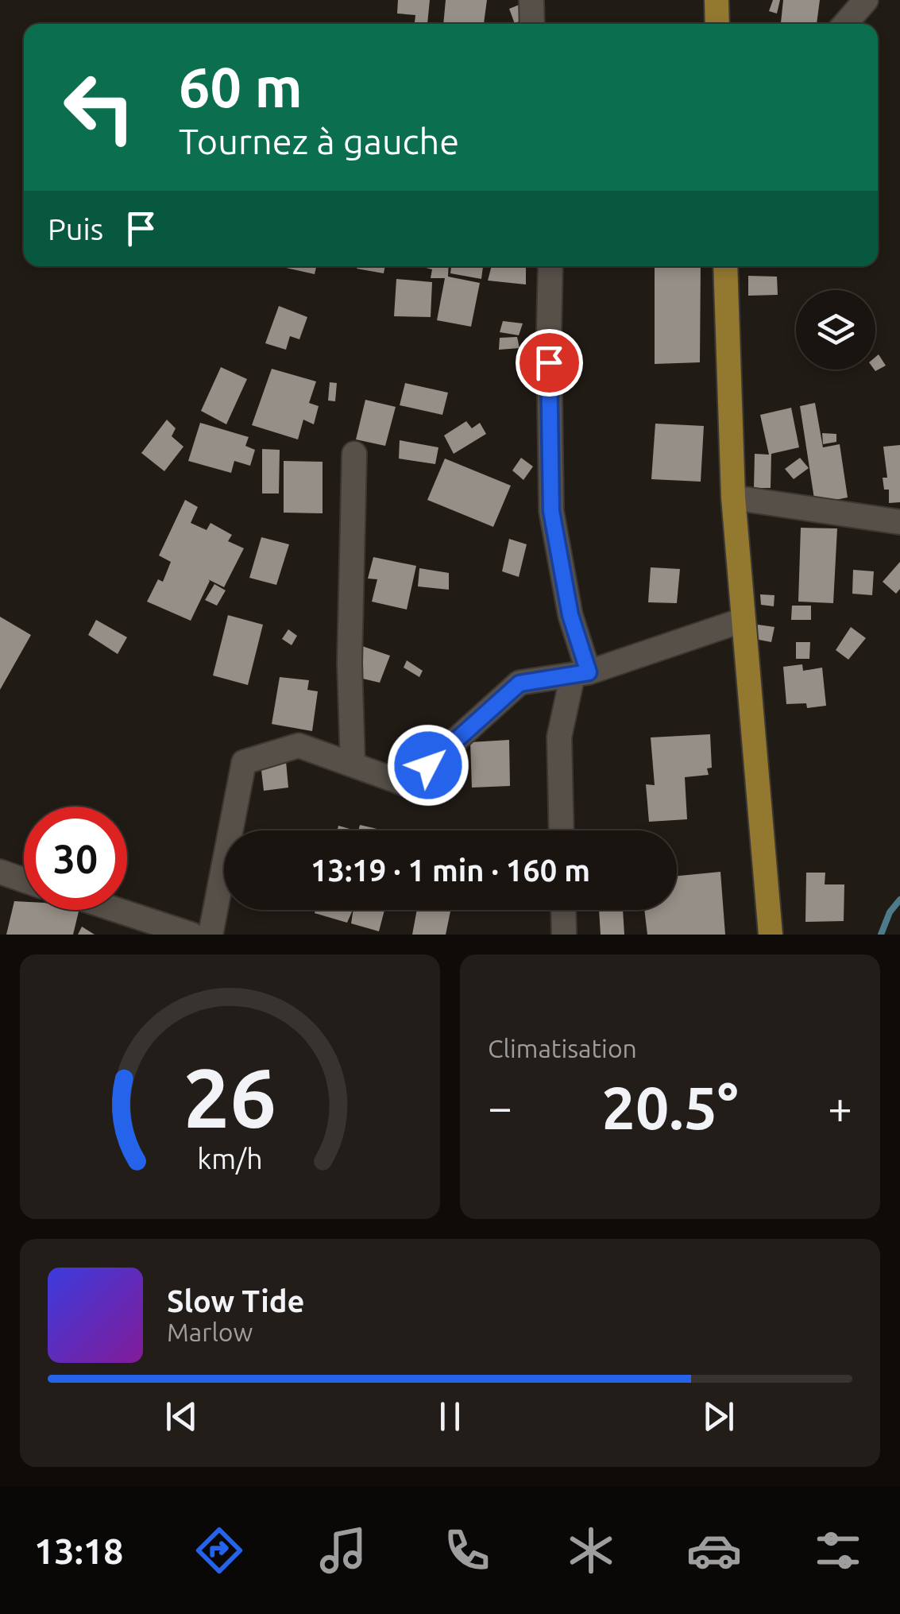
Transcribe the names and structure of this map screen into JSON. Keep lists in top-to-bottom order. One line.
{"page":{"turn":["60 m","Tournez à gauche"],"then":"Puis","limit":"30","trip":"13:19 · 1 min · 160 m","tile":"Climatisation","heat":["−","20.5°","+"],"song":["Slow Tide","Marlow"],"tabs":"13:18","gauge":["26","km/h"]}}
